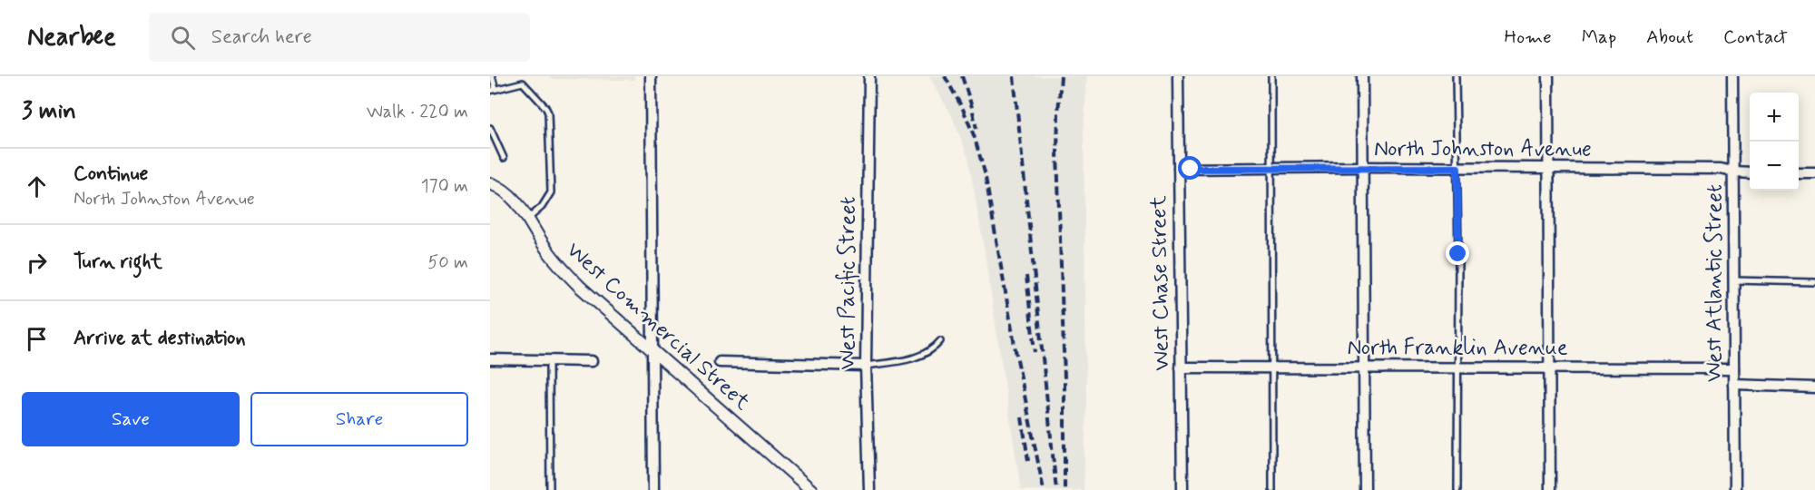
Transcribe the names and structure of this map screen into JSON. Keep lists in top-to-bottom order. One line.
{"streets":{"street":["North Johnston Avenue","West Pacific Street","West Chase Street","West Atlantic Street","West Commercial Street","North Franklin Avenue"]},"crossings":[["North Johnston Avenue","West Chase Street"],["North Johnston Avenue","West Atlantic Street"],["West Chase Street","North Franklin Avenue"],["West Atlantic Street","North Franklin Avenue"]],"page":{"header":"Nearbee","search":"Search here","nav":["Home","Map","About","Contact"],"heading":["3 min","Walk · 220 m"],"map_buttons":["+","−"],"list":[["Continue","North Johnston Avenue","170 m"],["Turn right","50 m"],"Arrive at destination"],"buttons":["Save","Share"]}}
